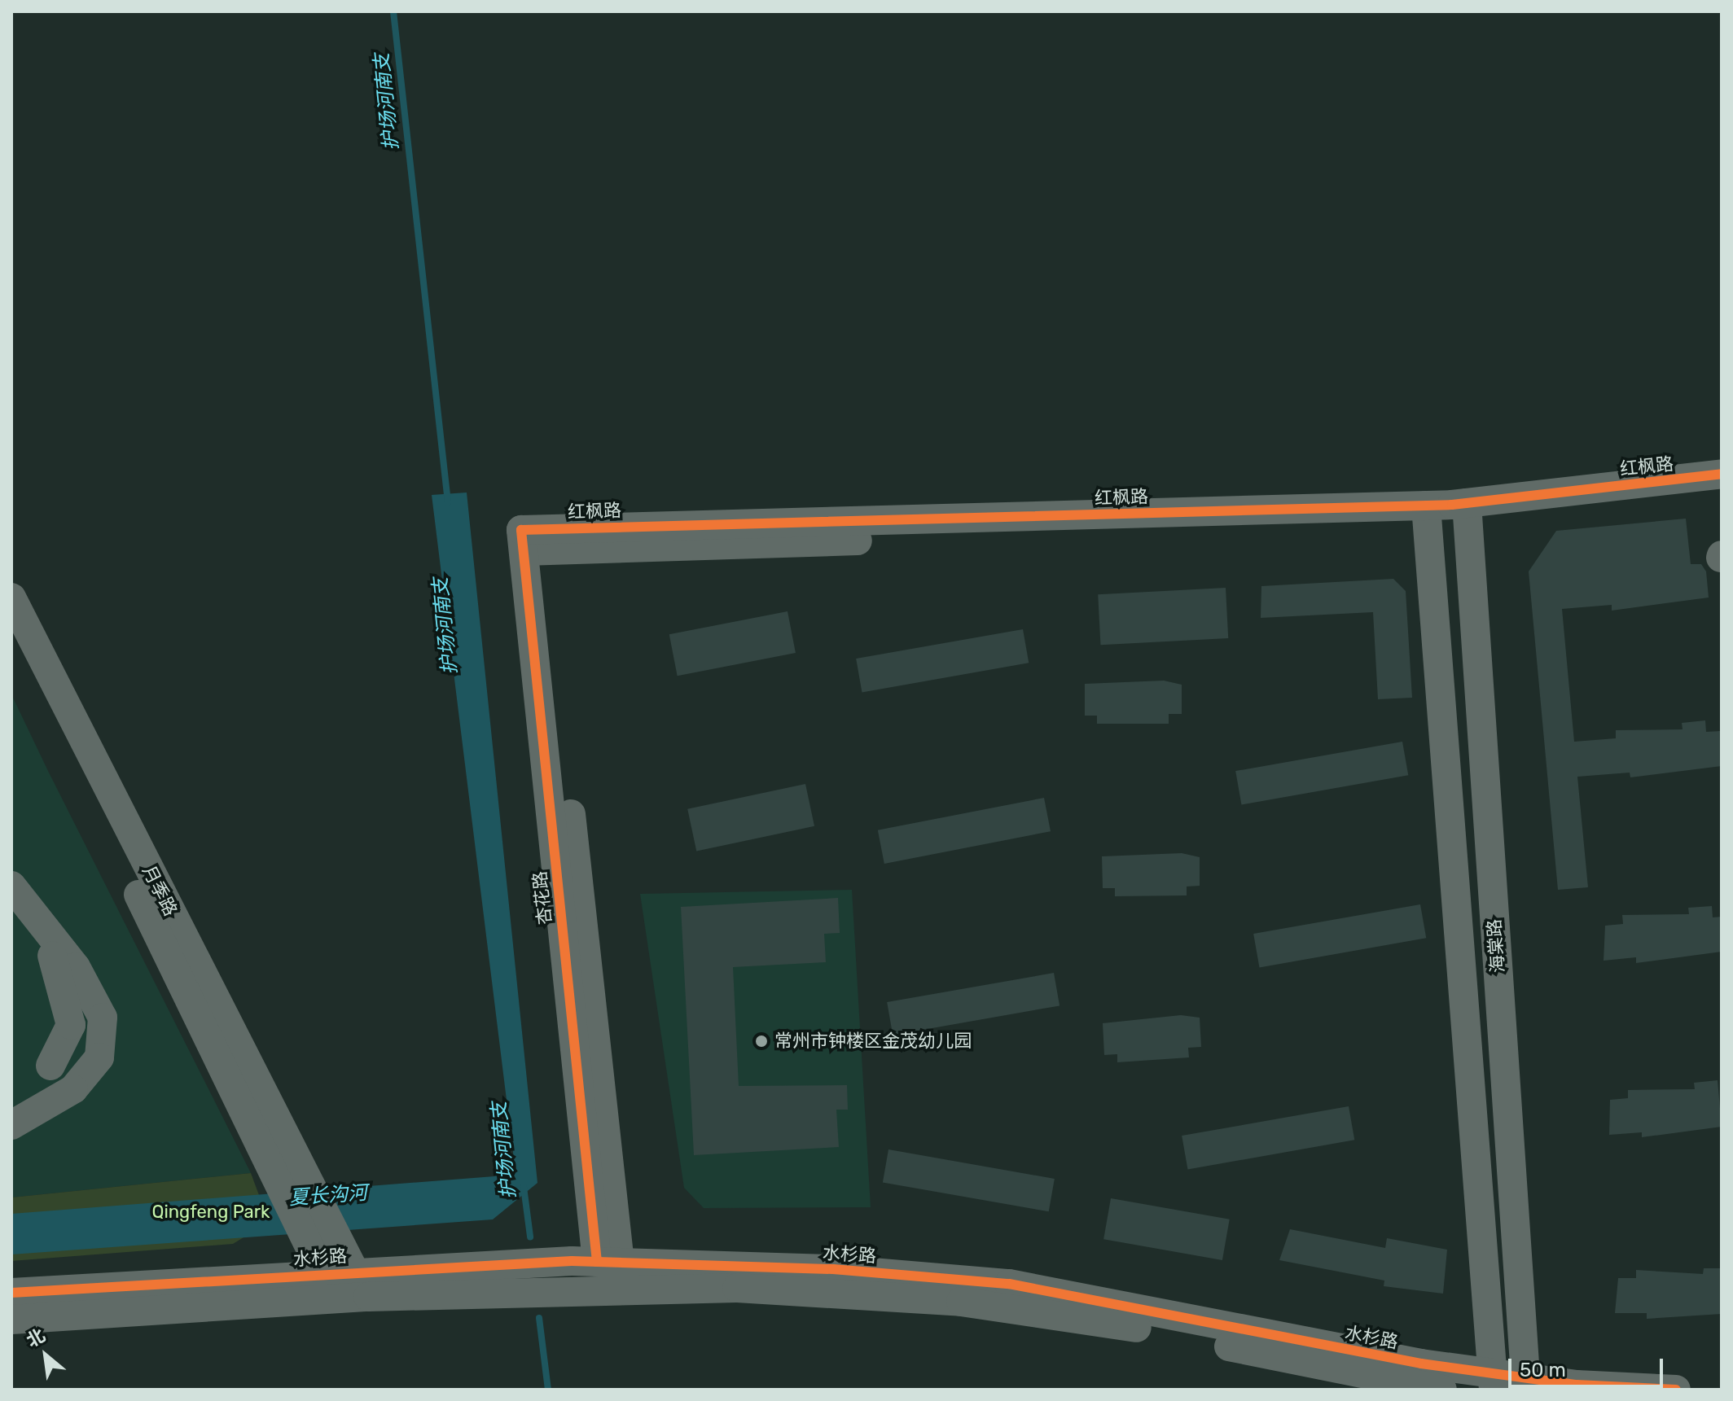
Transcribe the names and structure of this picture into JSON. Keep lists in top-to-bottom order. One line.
{"streets":{"street":["红枫路","月季路","杏花路","海棠路","水杉路"]},"crossings":[["红枫路","杏花路"],["红枫路","海棠路"],["月季路","水杉路"],["杏花路","水杉路"],["海棠路","水杉路"]],"water":["护场河南支","夏长沟河"],"parks":["Qingfeng Park"],"places":["常州市钟楼区金茂幼儿园"],"scale_bar":"50 m","north":"top left"}
